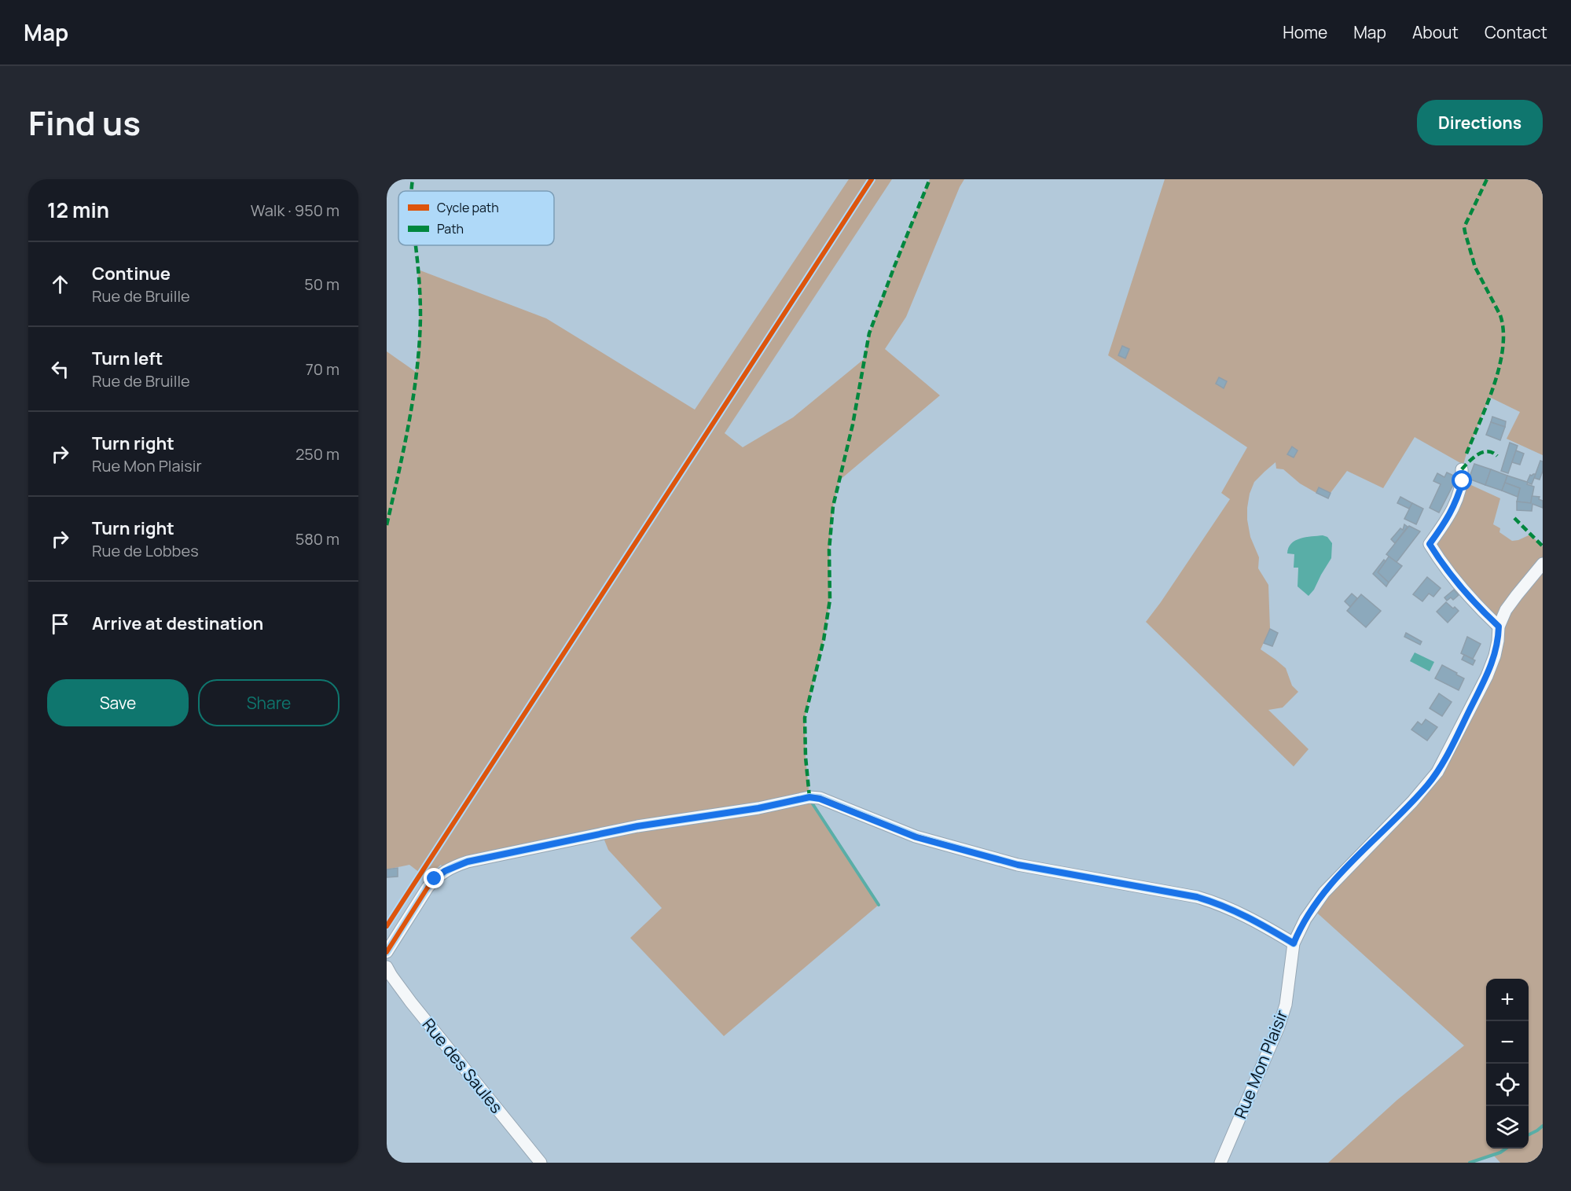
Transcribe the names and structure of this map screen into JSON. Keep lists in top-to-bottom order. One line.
{"streets":{"street":["Rue Mon Plaisir","Rue des Saules"]},"legend":["Cycle path","Path"],"page":{"header":"Map","nav":["Home","Map","About","Contact"],"title":"Find us","buttons":["Directions",["Save","Share"]],"heading":["12 min","Walk · 950 m"],"list":[["Continue","Rue de Bruille","50 m"],["Turn left","Rue de Bruille","70 m"],["Turn right","Rue Mon Plaisir","250 m"],["Turn right","Rue de Lobbes","580 m"],"Arrive at destination"],"map_buttons":["+","−"]}}
